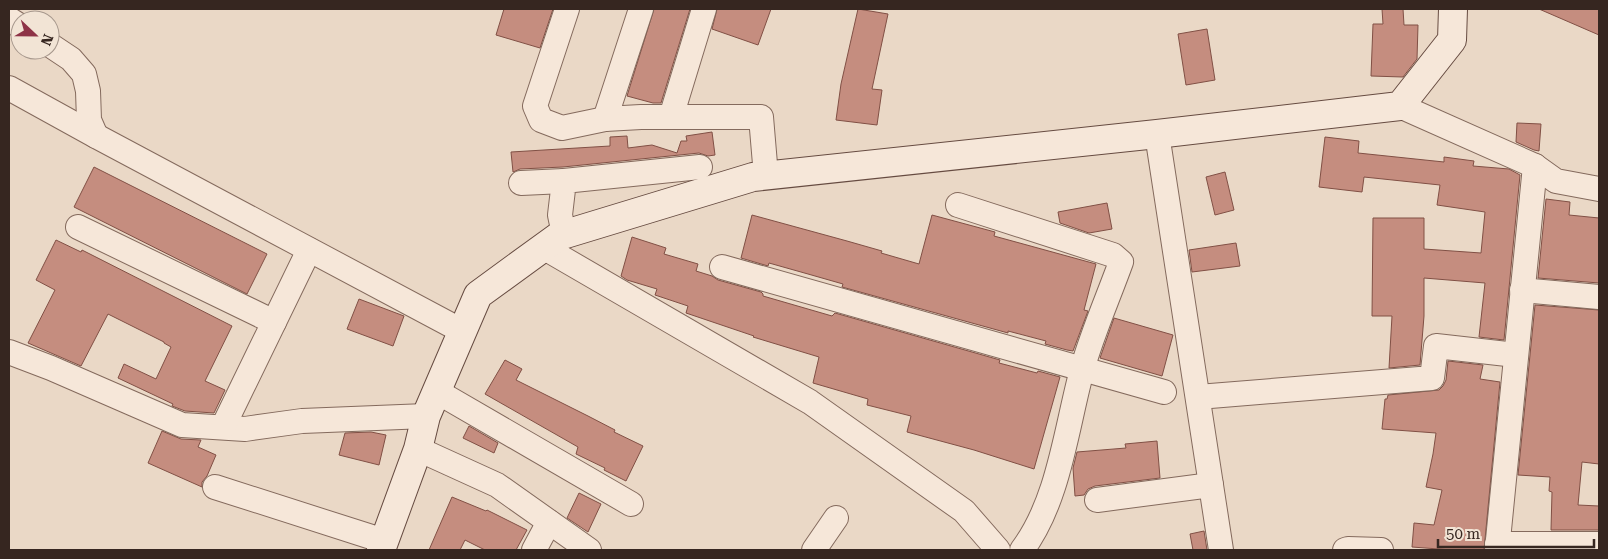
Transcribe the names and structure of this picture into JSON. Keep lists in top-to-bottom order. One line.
{"scale_bar":"50 m","north":"right"}
